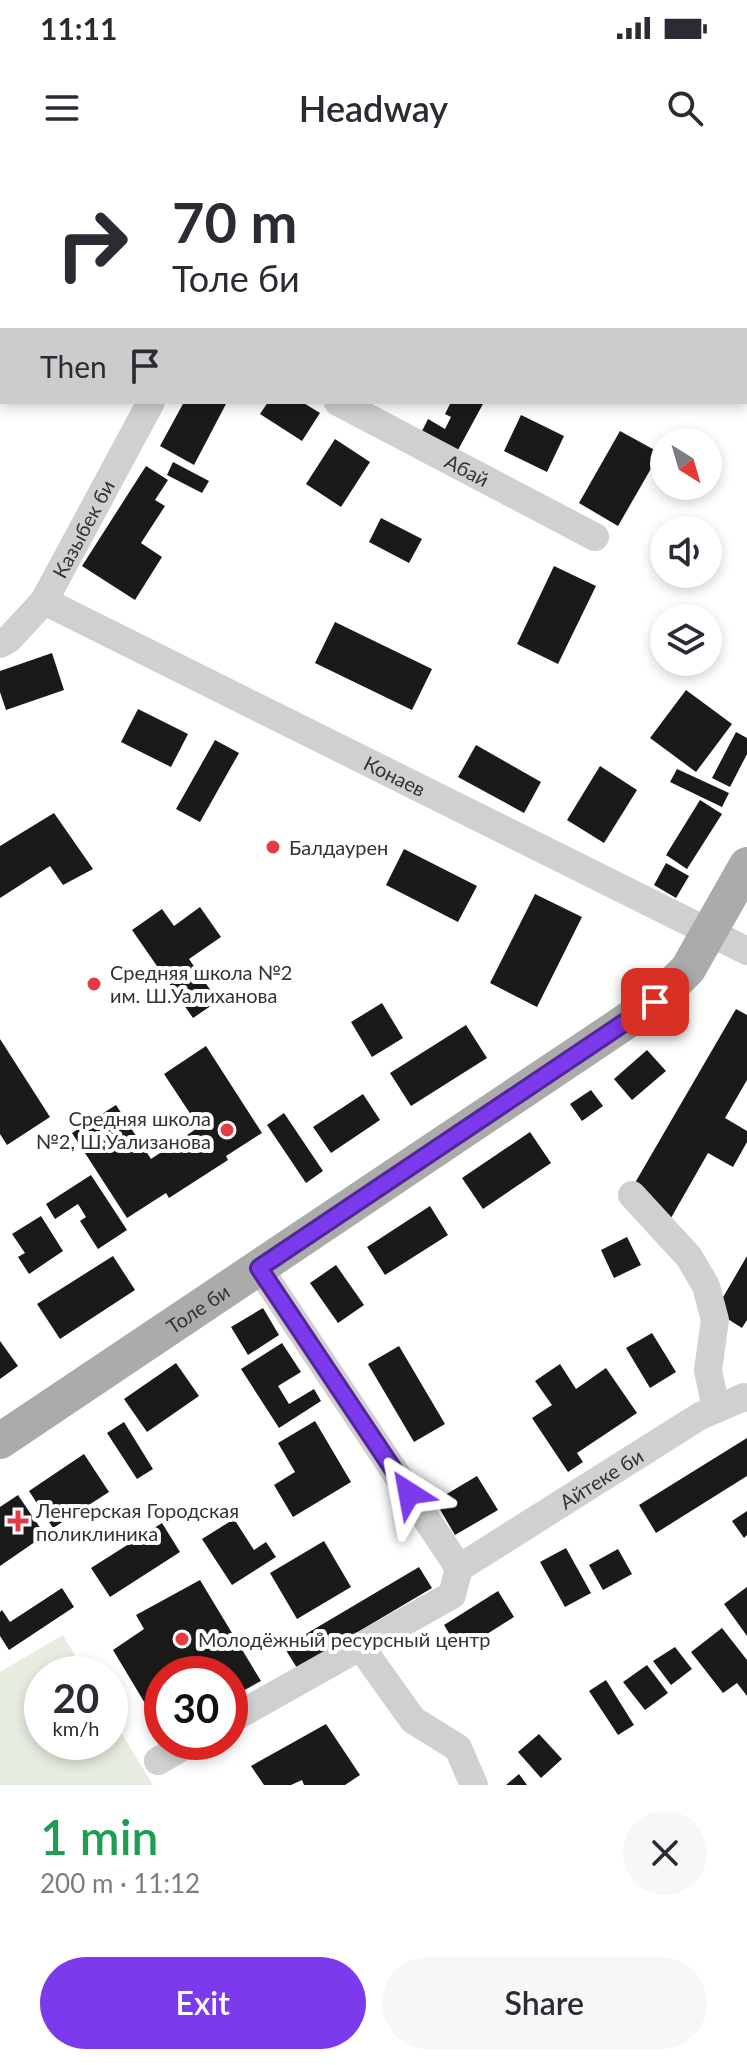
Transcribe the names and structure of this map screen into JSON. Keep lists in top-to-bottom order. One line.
{"streets":{"main road":["Толе би"],"street":["Абай","Казыбек би","Конаев","Айтеке би"]},"crossings":[["Казыбек би","Конаев"],["Конаев","Толе би"]],"places":{"other":["Балдаурен","Средняя школа №2 им. Ш.Уалиханова","Средняя школа №2, Ш.Уализанова","Молодёжный ресурсный центр"],"health":["Ленгерская Городская поликлиника"]},"north":"bottom right","page":{"status":"11:11","header":"Headway","turn":["70 m","Толе би"],"then":"Then","speed":"20 km/h","limit":"30","heading":["1 min","200 m · 11:12"],"buttons":["Exit","Share"]}}
